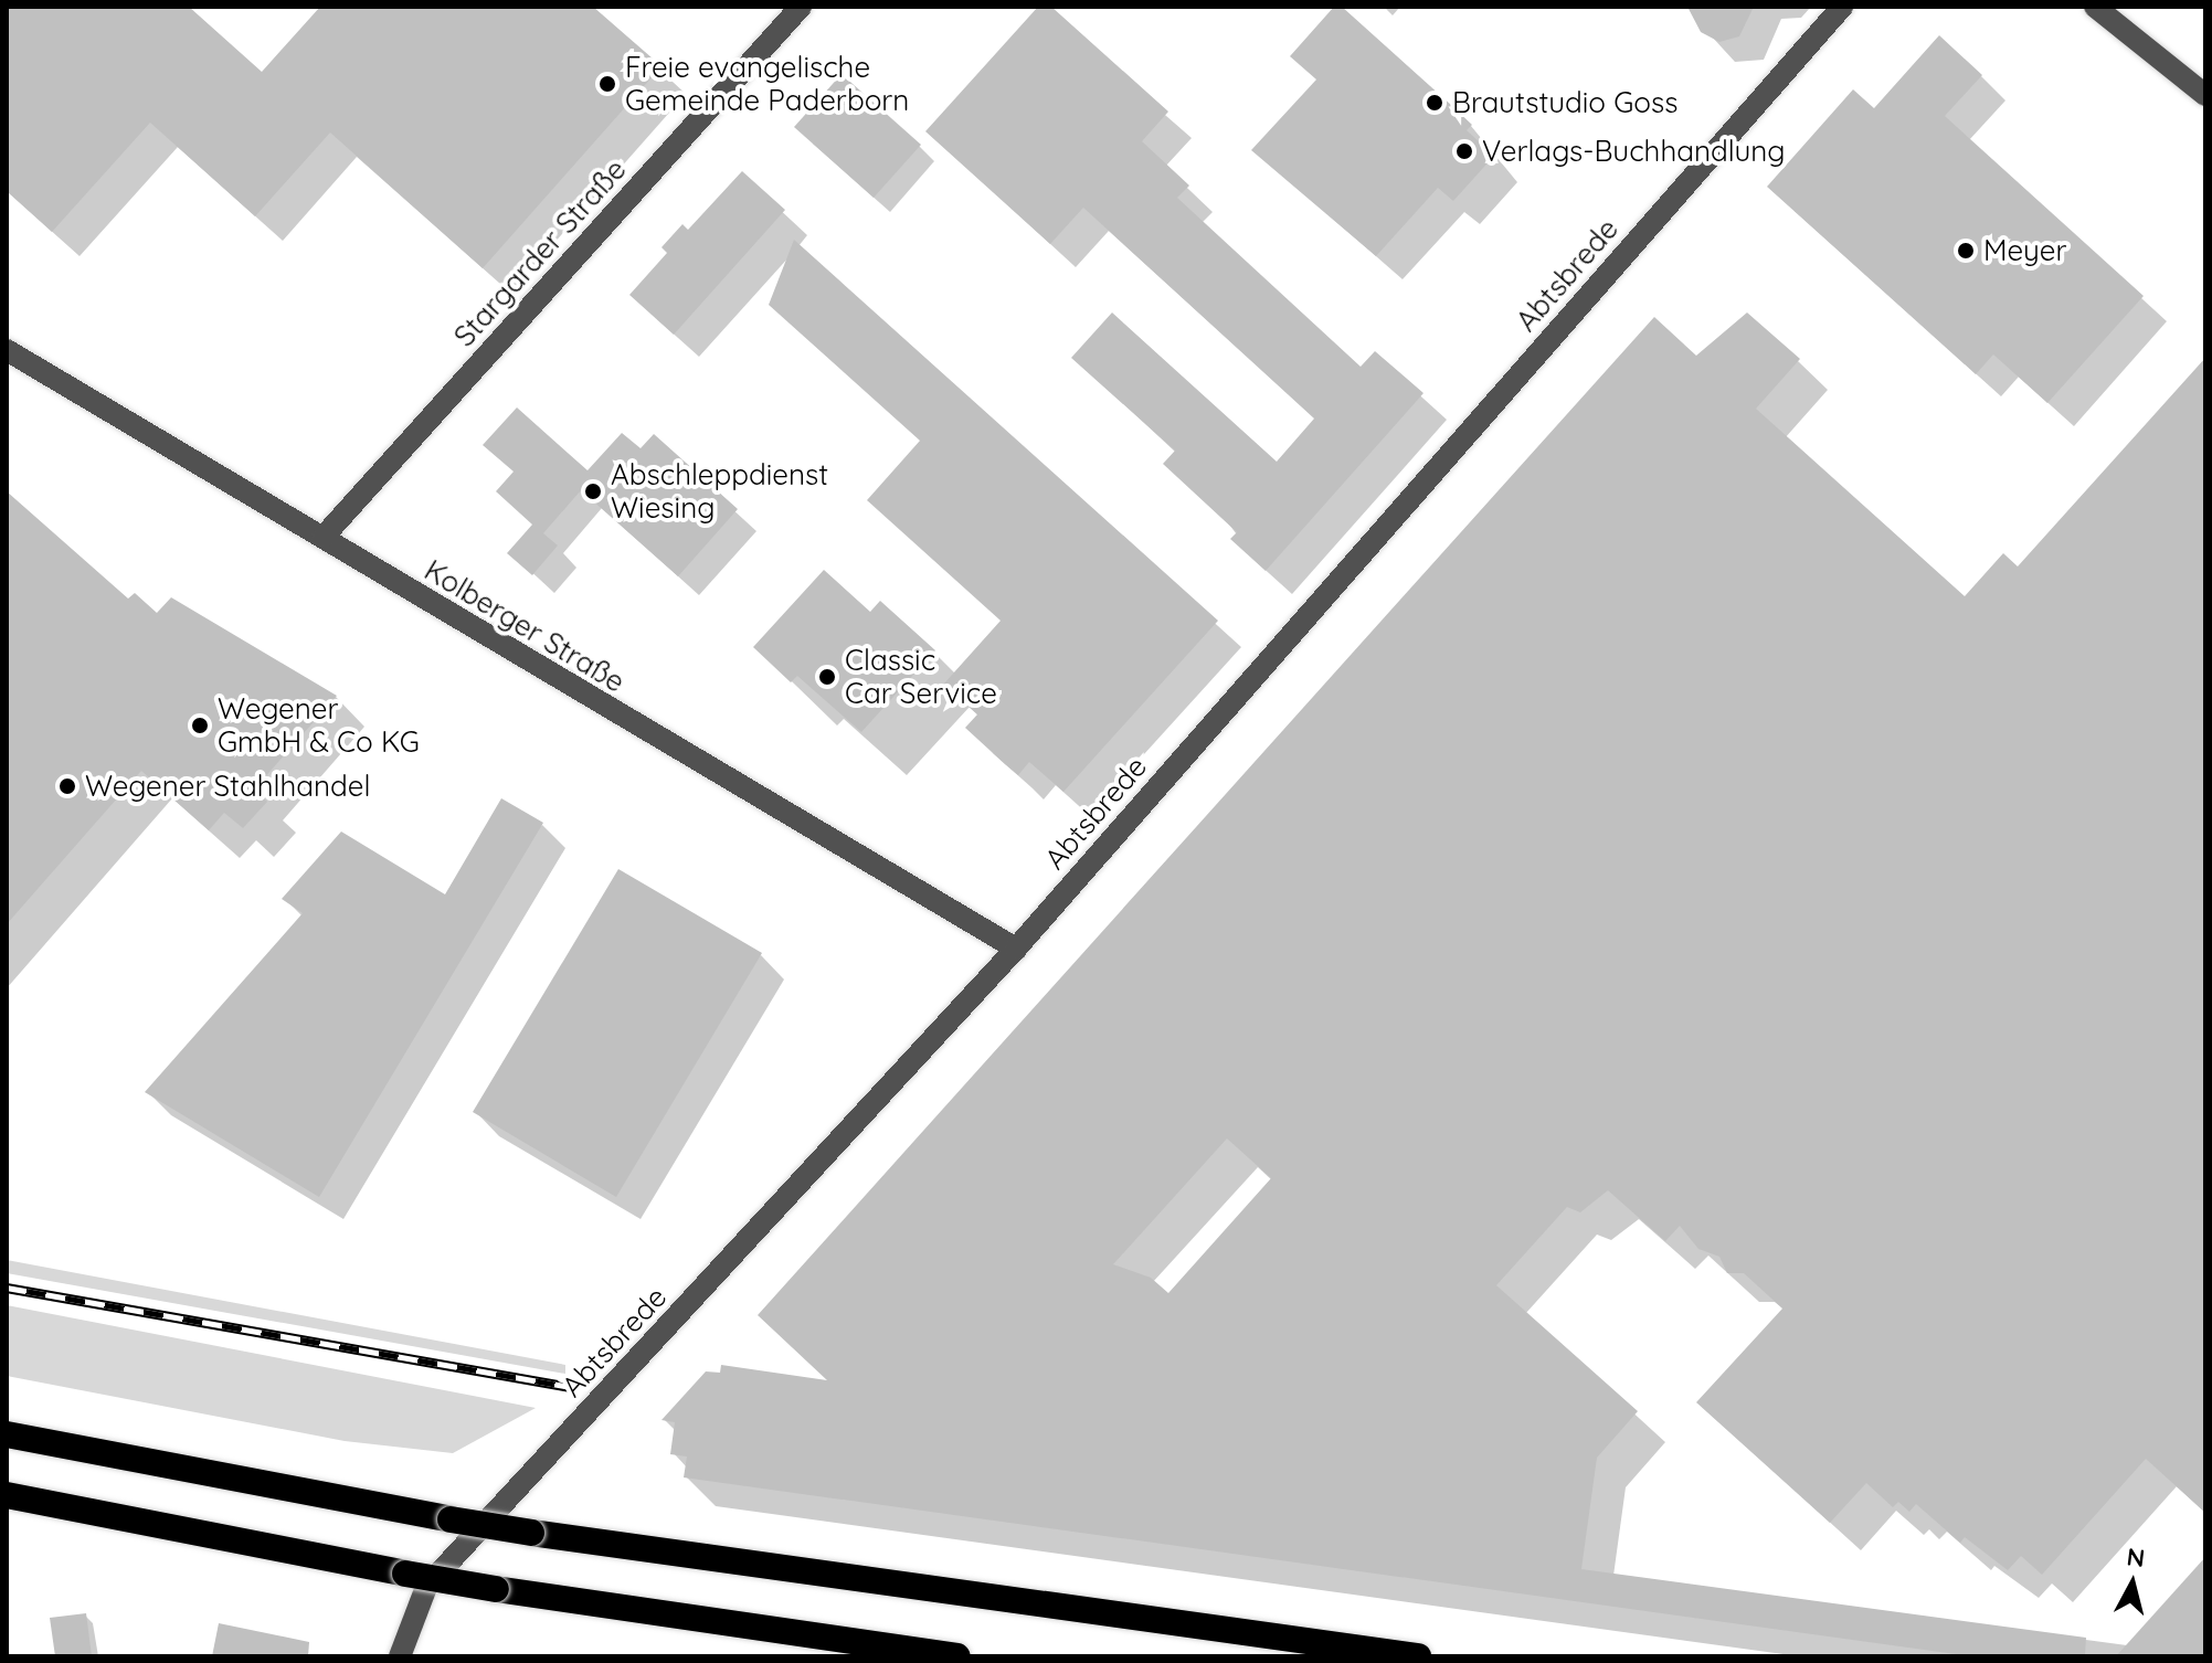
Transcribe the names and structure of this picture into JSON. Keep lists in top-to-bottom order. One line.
{"streets":{"street":["Stargarder Straße","Abtsbrede","Kolberger Straße"]},"crossings":[["Stargarder Straße","Kolberger Straße"],["Abtsbrede","Kolberger Straße"]],"places":["Freie evangelische Gemeinde Paderborn","Brautstudio Goss","Verlags-Buchhandlung","Meyer","Abschleppdienst Wiesing","Classic Car Service","Wegener GmbH & Co KG","Wegener Stahlhandel"],"north":"top"}
